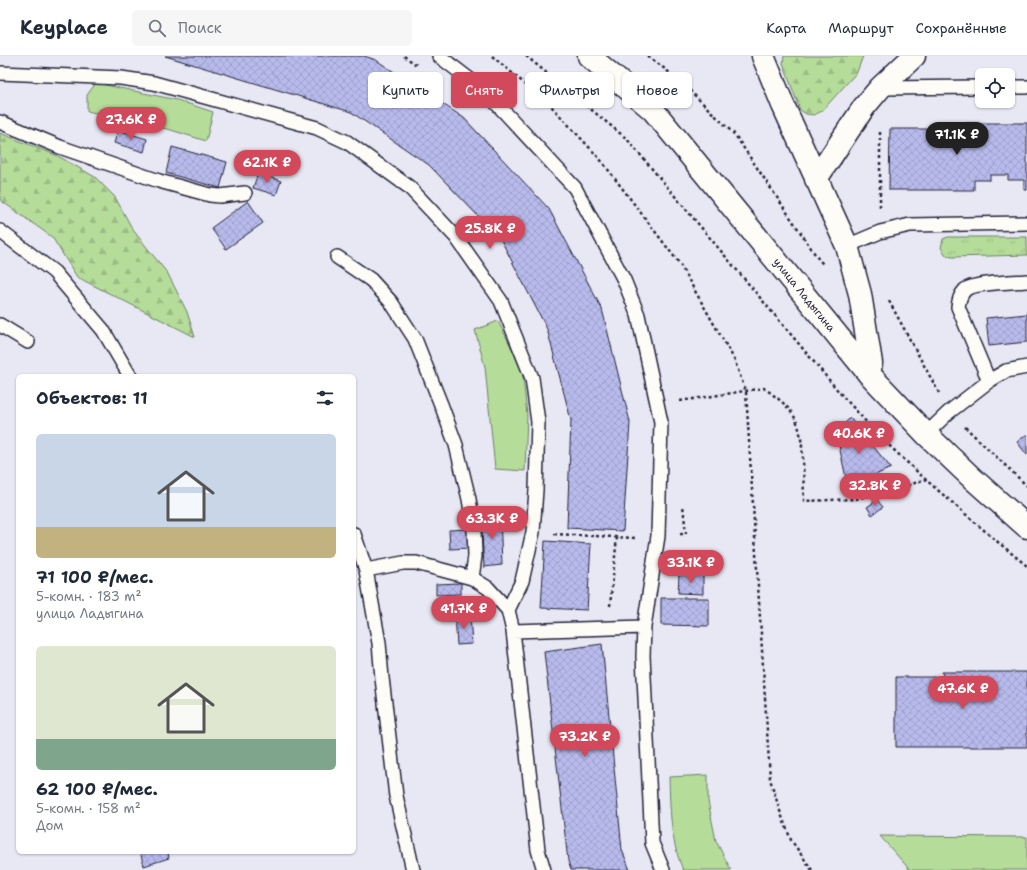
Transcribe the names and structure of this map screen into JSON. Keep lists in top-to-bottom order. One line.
{"streets":{"street":["улица Ладыгина"]},"page":{"header":"Keyplace","search":"Поиск","nav":["Карта","Маршрут","Сохранённые"],"chip":["Купить","Снять","Фильтры","Новое"],"price":["27.6K ₽","71.1K ₽","62.1K ₽","25.8K ₽","40.6K ₽","32.8K ₽","63.3K ₽","33.1K ₽","41.7K ₽","47.6K ₽","73.2K ₽"],"heading":"Объектов: 11","list":[{"name":"71 100 ₽/мес.","note":"5-комн. · 183 m² · улица Ладыгина"},{"name":"62 100 ₽/мес.","note":"5-комн. · 158 m² · Дом"}]}}
